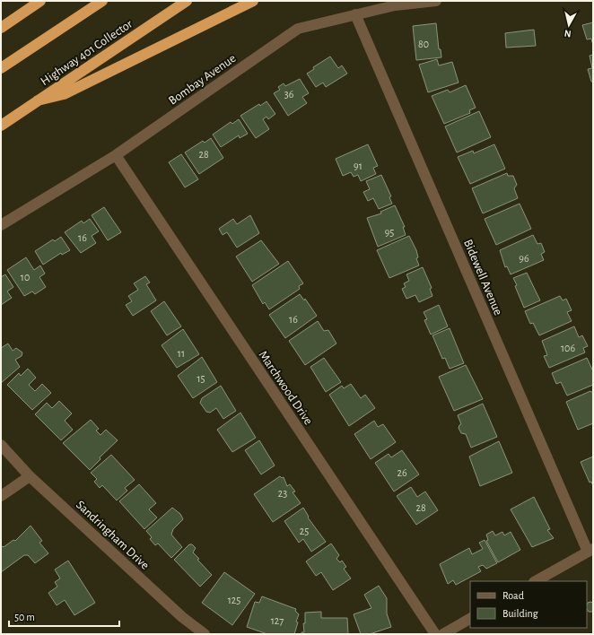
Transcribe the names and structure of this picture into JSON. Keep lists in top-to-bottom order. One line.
{"streets":{"highway":["Highway 401 Collector"],"street":["Bombay Avenue","Bidewell Avenue","Marchwood Drive","Sandringham Drive"]},"crossings":[["Bombay Avenue","Bidewell Avenue"],["Bombay Avenue","Marchwood Drive"]],"house_numbers":["80","36","28","91","95","16","96","10","16","106","11","15","26","23","28","25","125","127"],"legend":["Road","Building"],"scale_bar":"50 m","north":"bottom"}
